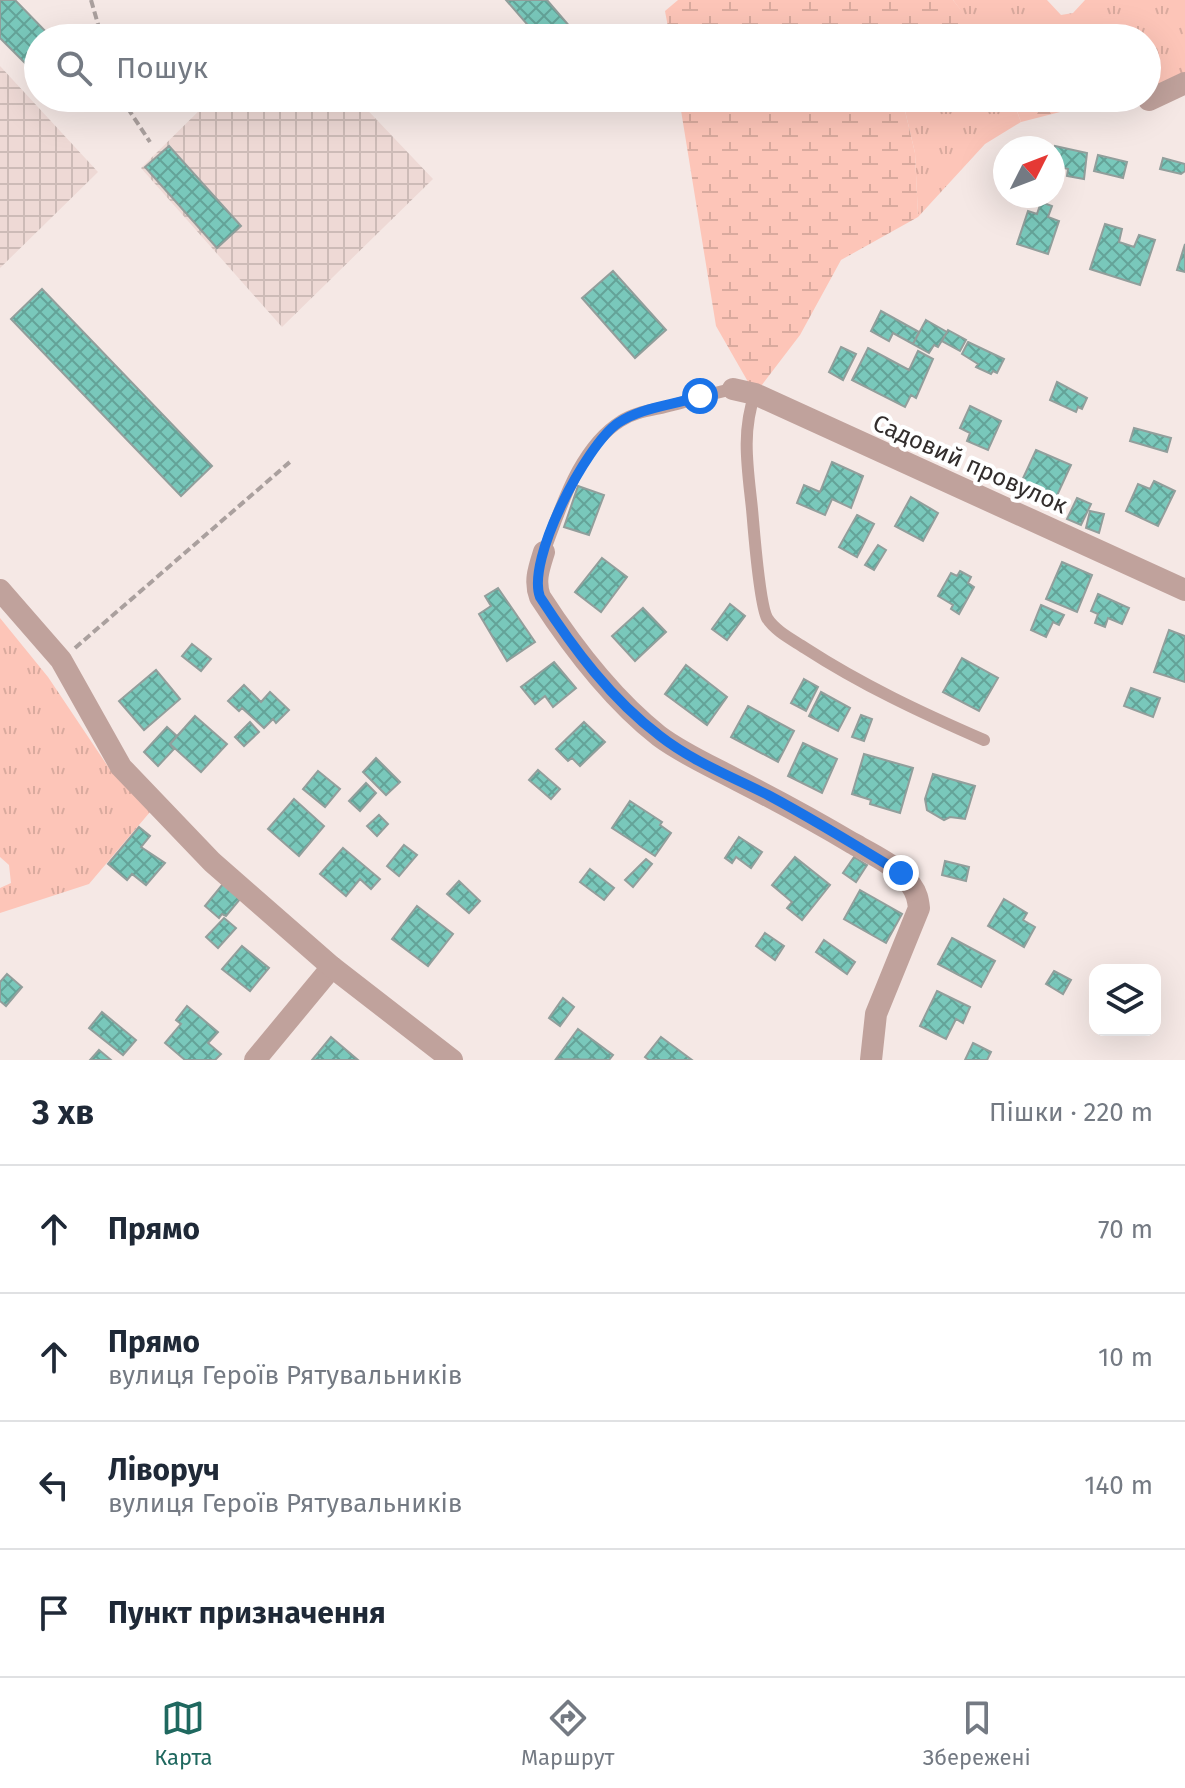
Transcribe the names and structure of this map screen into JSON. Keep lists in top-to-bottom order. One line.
{"streets":{"street":["Садовий провулок"]},"north":"top right","page":{"search":"Пошук","heading":["3 хв","Пішки · 220 m"],"list":[["Прямо","70 m"],["Прямо","вулиця Героїв Рятувальників","10 m"],["Ліворуч","вулиця Героїв Рятувальників","140 m"],"Пункт призначення"],"nav":["Карта","Маршрут","Збережені"]}}
